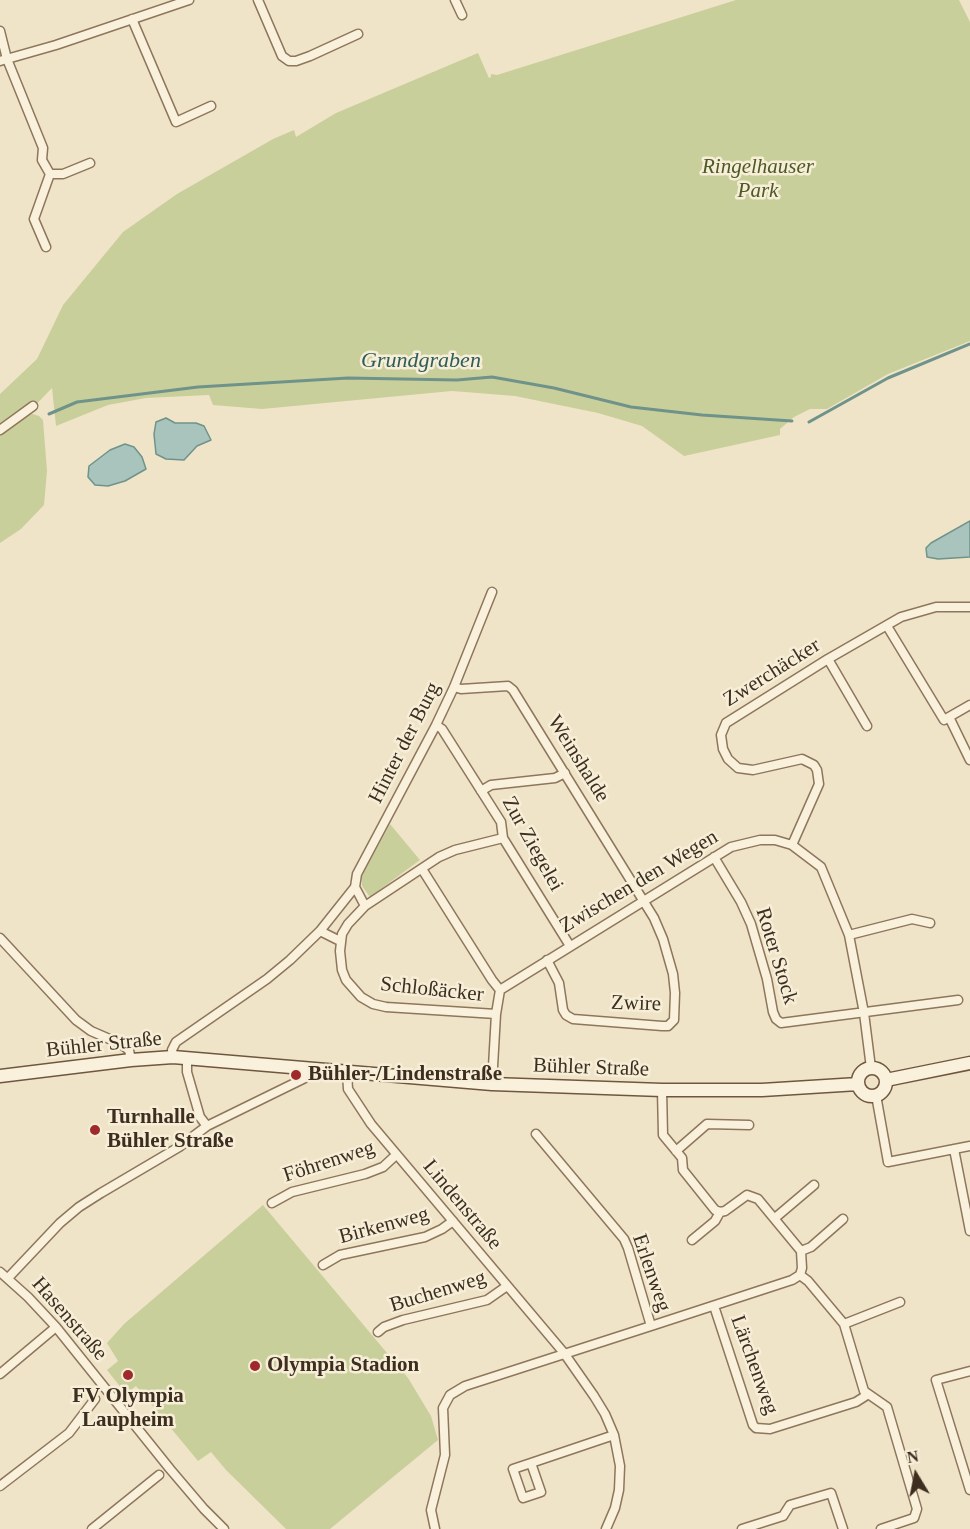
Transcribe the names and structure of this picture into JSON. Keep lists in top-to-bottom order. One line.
{"streets":{"street":["Zwerchäcker","Hinter der Burg","Weinshalde","Zur Ziegelei","Zwischen den Wegen","Roter Stock","Schloßäcker","Zwire","Bühler Straße","Föhrenweg","Lindenstraße","Birkenweg","Erlenweg","Buchenweg","Hasenstraße","Lärchenweg"]},"crossings":[["Zwerchäcker","Zwischen den Wegen"],["Hinter der Burg","Weinshalde"],["Hinter der Burg","Zur Ziegelei"],["Hinter der Burg","Bühler Straße"],["Weinshalde","Zur Ziegelei"],["Weinshalde","Zwischen den Wegen"],["Weinshalde","Zwire"],["Zur Ziegelei","Zwischen den Wegen"],["Zwischen den Wegen","Roter Stock"],["Zwischen den Wegen","Schloßäcker"],["Zwischen den Wegen","Zwire"],["Zwischen den Wegen","Bühler Straße"],["Bühler Straße","Lindenstraße"],["Föhrenweg","Lindenstraße"],["Lindenstraße","Birkenweg"],["Lindenstraße","Erlenweg"],["Lindenstraße","Buchenweg"]],"water":["Grundgraben"],"parks":["Ringelhauser Park"],"places":["Bühler-/Lindenstraße","Turnhalle Bühler Straße","Olympia Stadion","FV Olympia Laupheim"],"north":"top"}
